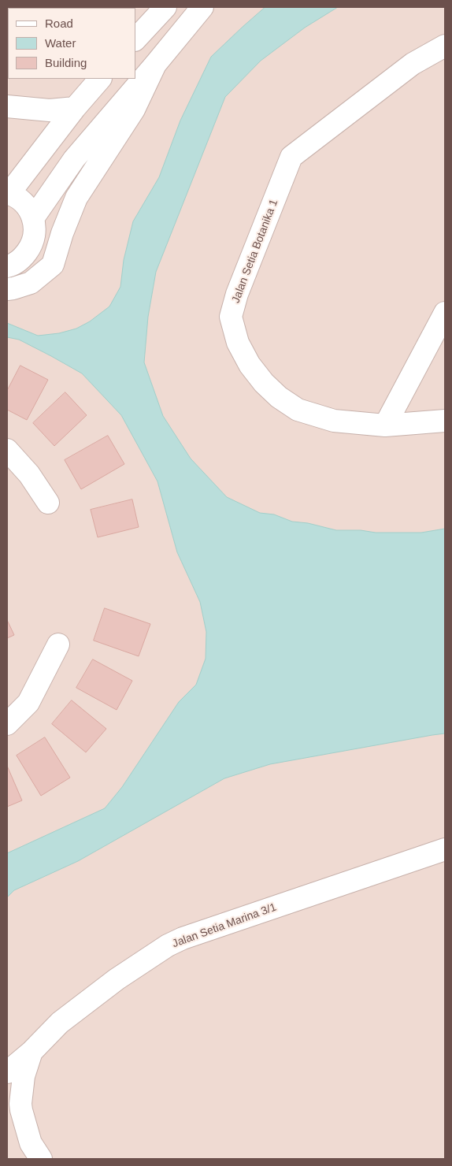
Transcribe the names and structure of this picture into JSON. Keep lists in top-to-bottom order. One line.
{"streets":{"street":["Jalan Setia Botanika 1","Jalan Setia Marina 3/1"]},"legend":["Road","Water","Building"]}
